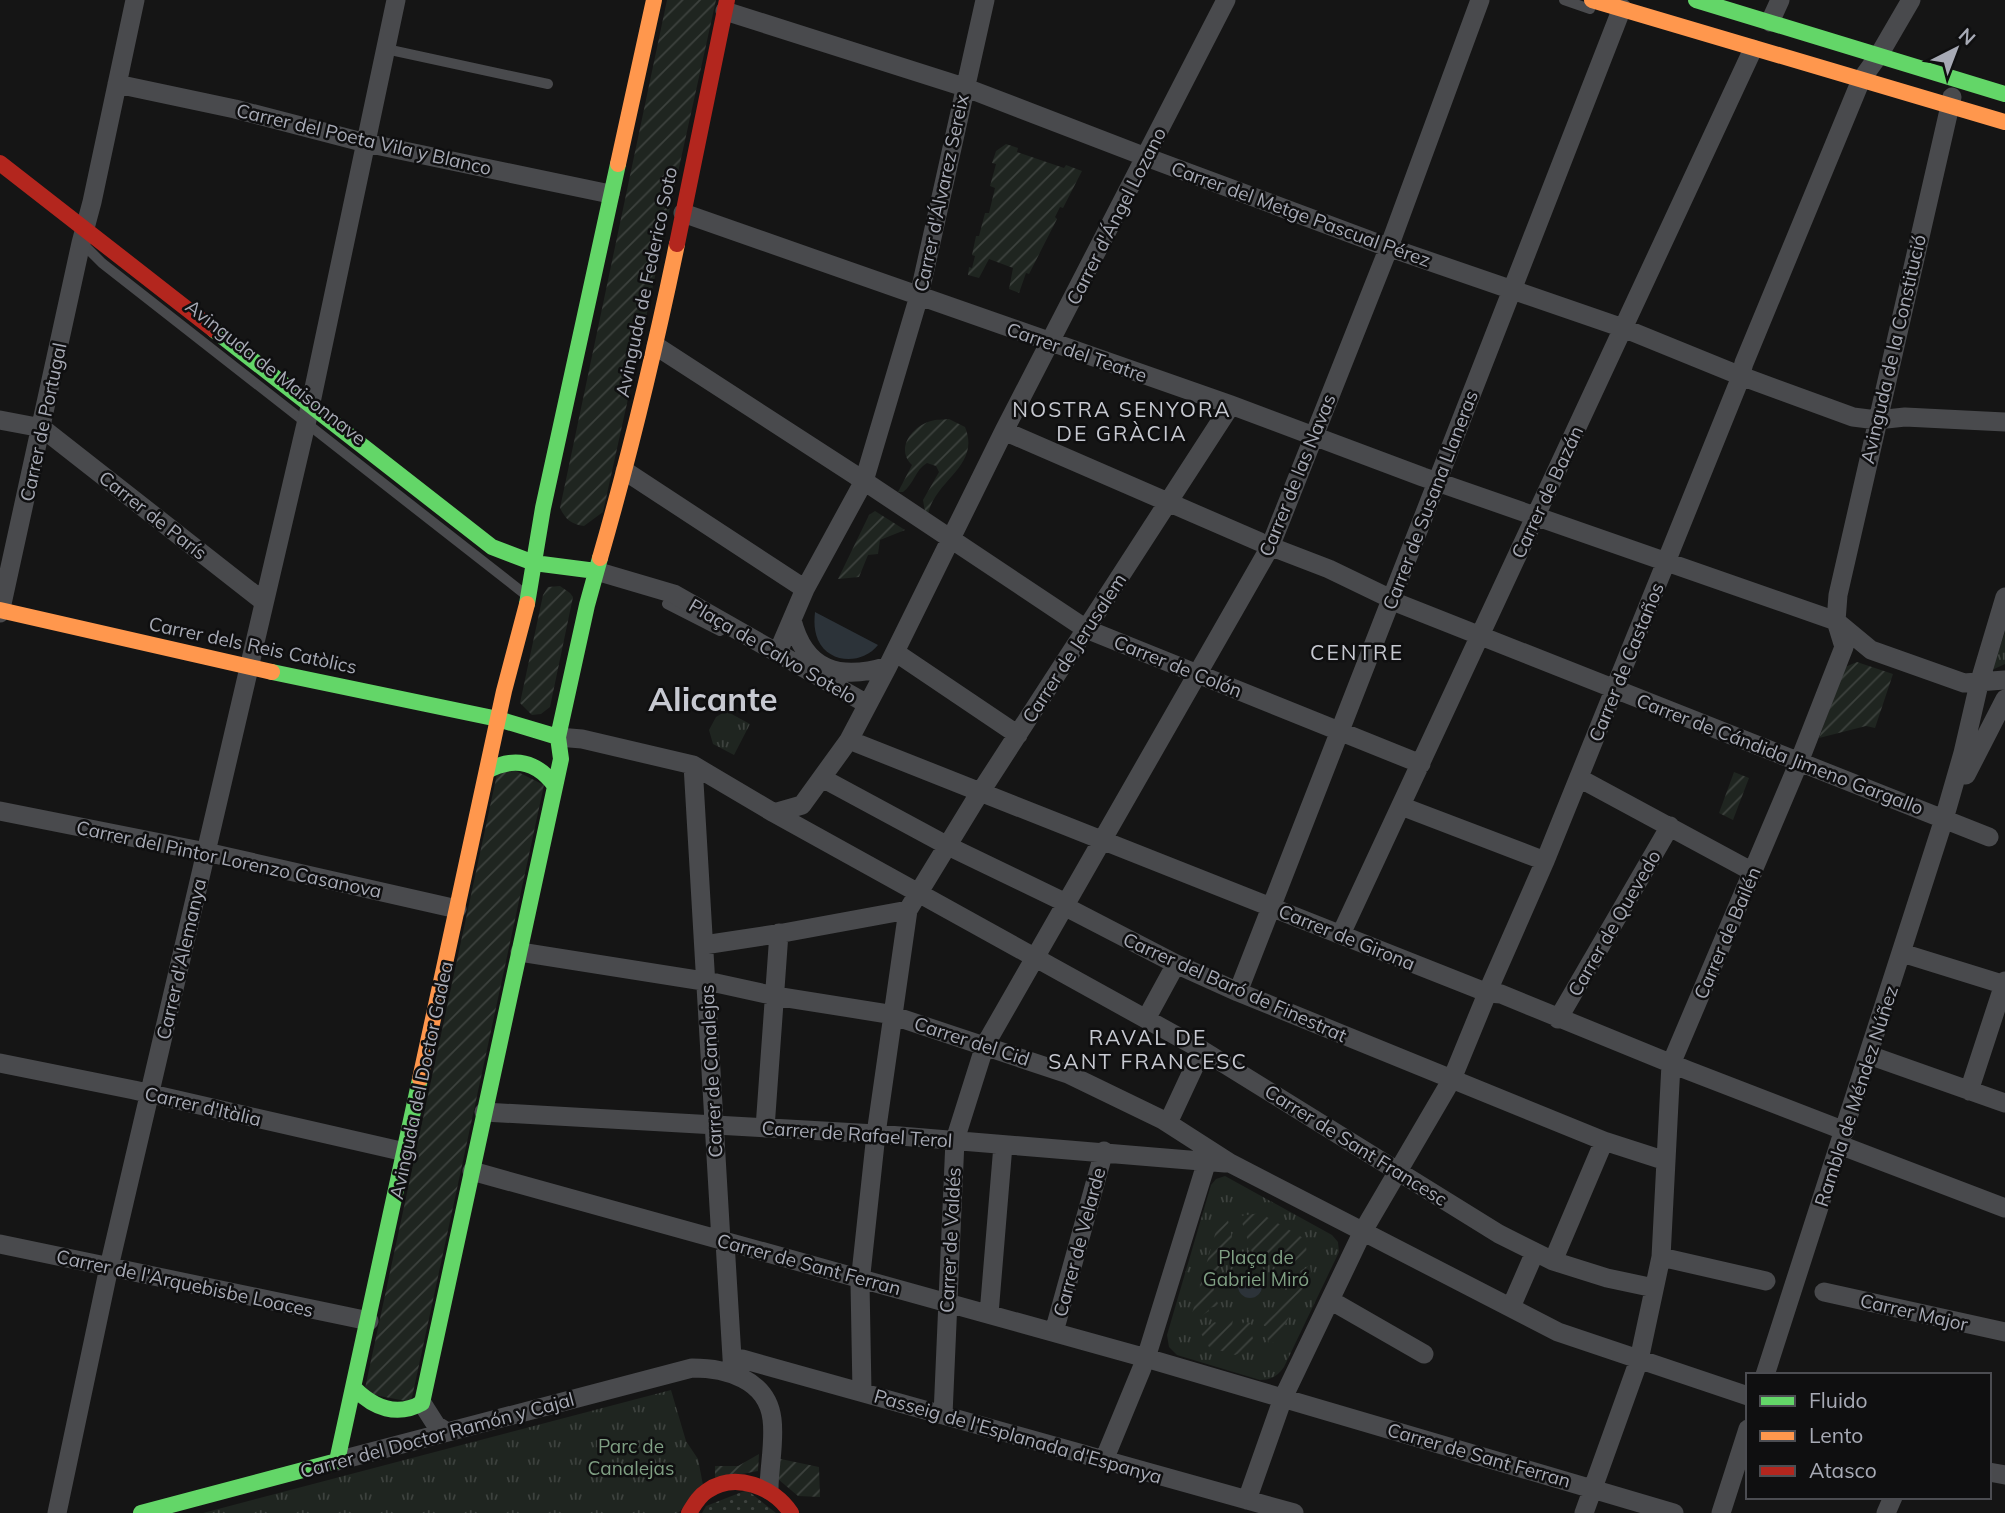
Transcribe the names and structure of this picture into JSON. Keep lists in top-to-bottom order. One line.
{"streets":{"street":["Carrer del Poeta Vila y Blanco","Carrer d'Álvarez Sereix","Carrer del Metge Pascual Pérez","Carrer d'Ángel Lozano","Avinguda de Federico Soto","Avinguda de la Constitució","Carrer del Teatre","Avinguda de Maisonnave","Carrer de Portugal","Carrer de las Navas","Carrer de Bazán","Carrer de Susana Llaneras","Carrer de París","Carrer dels Reis Catòlics","Carrer de Jerusalem","Plaça de Calvo Sotelo","Carrer de Castaños","Carrer de Colón","Carrer de Cándida Jimeno Gargallo","Carrer del Pintor Lorenzo Casanova","Carrer de Quevedo","Carrer de Bailén","Carrer de Girona","Carrer d'Alemanya","Carrer del Baró de Finestrat","Carrer del Cid","Carrer de Canalejas","Avinguda del Doctor Gadea","Rambla de Méndez Núñez","Carrer d'Itàlia","Carrer de Rafael Terol","Carrer de Sant Francesc","Carrer de Valdés","Carrer de Velarde","Carrer de Sant Ferran","Carrer de l'Arquebisbe Loaces","Carrer Major","Carrer del Doctor Ramón y Cajal","Passeig de l'Esplanada d'Espanya"]},"crossings":[["Carrer del Poeta Vila y Blanco","Carrer de Portugal"],["Carrer del Poeta Vila y Blanco","Carrer d'Alemanya"],["Carrer d'Álvarez Sereix","Carrer del Metge Pascual Pérez"],["Carrer d'Álvarez Sereix","Carrer del Teatre"],["Carrer d'Álvarez Sereix","Plaça de Calvo Sotelo"],["Carrer d'Álvarez Sereix","Carrer de Colón"],["Carrer del Metge Pascual Pérez","Carrer d'Ángel Lozano"],["Carrer del Metge Pascual Pérez","Avinguda de Federico Soto"],["Carrer del Metge Pascual Pérez","Avinguda de la Constitució"],["Carrer del Metge Pascual Pérez","Carrer de las Navas"],["Carrer del Metge Pascual Pérez","Carrer de Bazán"],["Carrer del Metge Pascual Pérez","Carrer de Susana Llaneras"],["Carrer del Metge Pascual Pérez","Carrer de Castaños"],["Carrer d'Ángel Lozano","Carrer del Teatre"],["Carrer d'Ángel Lozano","Plaça de Calvo Sotelo"],["Carrer d'Ángel Lozano","Carrer de Colón"],["Carrer d'Ángel Lozano","Carrer de Cándida Jimeno Gargallo"],["Avinguda de Federico Soto","Carrer del Teatre"],["Avinguda de Federico Soto","Plaça de Calvo Sotelo"],["Avinguda de la Constitució","Carrer del Teatre"],["Avinguda de la Constitució","Carrer de Bailén"],["Carrer del Teatre","Carrer de las Navas"],["Carrer del Teatre","Carrer de Bazán"],["Carrer del Teatre","Carrer de Susana Llaneras"],["Carrer del Teatre","Carrer de Jerusalem"],["Carrer del Teatre","Carrer de Castaños"],["Carrer del Teatre","Carrer de Bailén"],["Avinguda de Maisonnave","Carrer de Portugal"],["Avinguda de Maisonnave","Plaça de Calvo Sotelo"],["Avinguda de Maisonnave","Carrer d'Alemanya"],["Carrer de Portugal","Carrer de París"],["Carrer de Portugal","Carrer dels Reis Catòlics"],["Carrer de las Navas","Carrer de Colón"],["Carrer de las Navas","Carrer de Girona"],["Carrer de las Navas","Carrer del Baró de Finestrat"],["Carrer de las Navas","Carrer de Sant Francesc"],["Carrer de las Navas","Carrer de Valdés"],["Carrer de Bazán","Carrer de Colón"],["Carrer de Bazán","Carrer de Cándida Jimeno Gargallo"],["Carrer de Bazán","Carrer de Girona"],["Carrer de Susana Llaneras","Carrer de Colón"],["Carrer de Susana Llaneras","Carrer de Girona"],["Carrer de Susana Llaneras","Carrer del Baró de Finestrat"],["Carrer de París","Carrer d'Alemanya"],["Carrer dels Reis Catòlics","Carrer d'Alemanya"],["Carrer dels Reis Catòlics","Avinguda del Doctor Gadea"],["Carrer de Jerusalem","Carrer de Colón"],["Carrer de Jerusalem","Carrer de Cándida Jimeno Gargallo"],["Carrer de Jerusalem","Carrer de Girona"],["Carrer de Jerusalem","Carrer del Baró de Finestrat"],["Carrer de Jerusalem","Carrer del Cid"],["Carrer de Jerusalem","Carrer de Rafael Terol"],["Carrer de Jerusalem","Carrer de Sant Francesc"],["Carrer de Jerusalem","Carrer de Sant Ferran"],["Carrer de Jerusalem","Passeig de l'Esplanada d'Espanya"],["Plaça de Calvo Sotelo","Carrer de Girona"],["Plaça de Calvo Sotelo","Carrer del Baró de Finestrat"],["Plaça de Calvo Sotelo","Carrer de Sant Francesc"],["Carrer de Castaños","Carrer de Cándida Jimeno Gargallo"],["Carrer de Castaños","Carrer de Girona"],["Carrer de Castaños","Carrer del Baró de Finestrat"],["Carrer de Castaños","Carrer de Sant Francesc"],["Carrer de Cándida Jimeno Gargallo","Carrer de Bailén"],["Carrer de Cándida Jimeno Gargallo","Rambla de Méndez Núñez"],["Carrer del Pintor Lorenzo Casanova","Carrer d'Alemanya"],["Carrer del Pintor Lorenzo Casanova","Avinguda del Doctor Gadea"],["Carrer de Quevedo","Carrer de Girona"],["Carrer de Bailén","Carrer de Girona"],["Carrer de Bailén","Carrer del Baró de Finestrat"],["Carrer de Bailén","Carrer de Sant Francesc"],["Carrer de Bailén","Carrer de Sant Ferran"],["Carrer de Girona","Rambla de Méndez Núñez"],["Carrer d'Alemanya","Carrer d'Itàlia"],["Carrer d'Alemanya","Carrer de l'Arquebisbe Loaces"],["Carrer del Cid","Carrer de Canalejas"],["Carrer del Cid","Carrer de Rafael Terol"],["Carrer del Cid","Carrer de Valdés"],["Carrer de Canalejas","Carrer de Rafael Terol"],["Carrer de Canalejas","Carrer de Sant Ferran"],["Carrer de Canalejas","Carrer del Doctor Ramón y Cajal"],["Carrer de Canalejas","Passeig de l'Esplanada d'Espanya"],["Avinguda del Doctor Gadea","Carrer d'Itàlia"],["Avinguda del Doctor Gadea","Carrer de l'Arquebisbe Loaces"],["Avinguda del Doctor Gadea","Carrer del Doctor Ramón y Cajal"],["Carrer de Rafael Terol","Carrer de Valdés"],["Carrer de Rafael Terol","Carrer de Velarde"],["Carrer de Sant Francesc","Carrer de Valdés"],["Carrer de Valdés","Carrer de Sant Ferran"],["Carrer de Valdés","Passeig de l'Esplanada d'Espanya"],["Carrer de Velarde","Carrer de Sant Ferran"],["Carrer del Doctor Ramón y Cajal","Passeig de l'Esplanada d'Espanya"]],"districts":["NOSTRA SENYORA DE GRÀCIA","CENTRE","Alicante","RAVAL DE SANT FRANCESC"],"parks":["Plaça de Gabriel Miró","Parc de Canalejas"],"legend":["Fluido","Lento","Atasco"],"north":"top right"}
